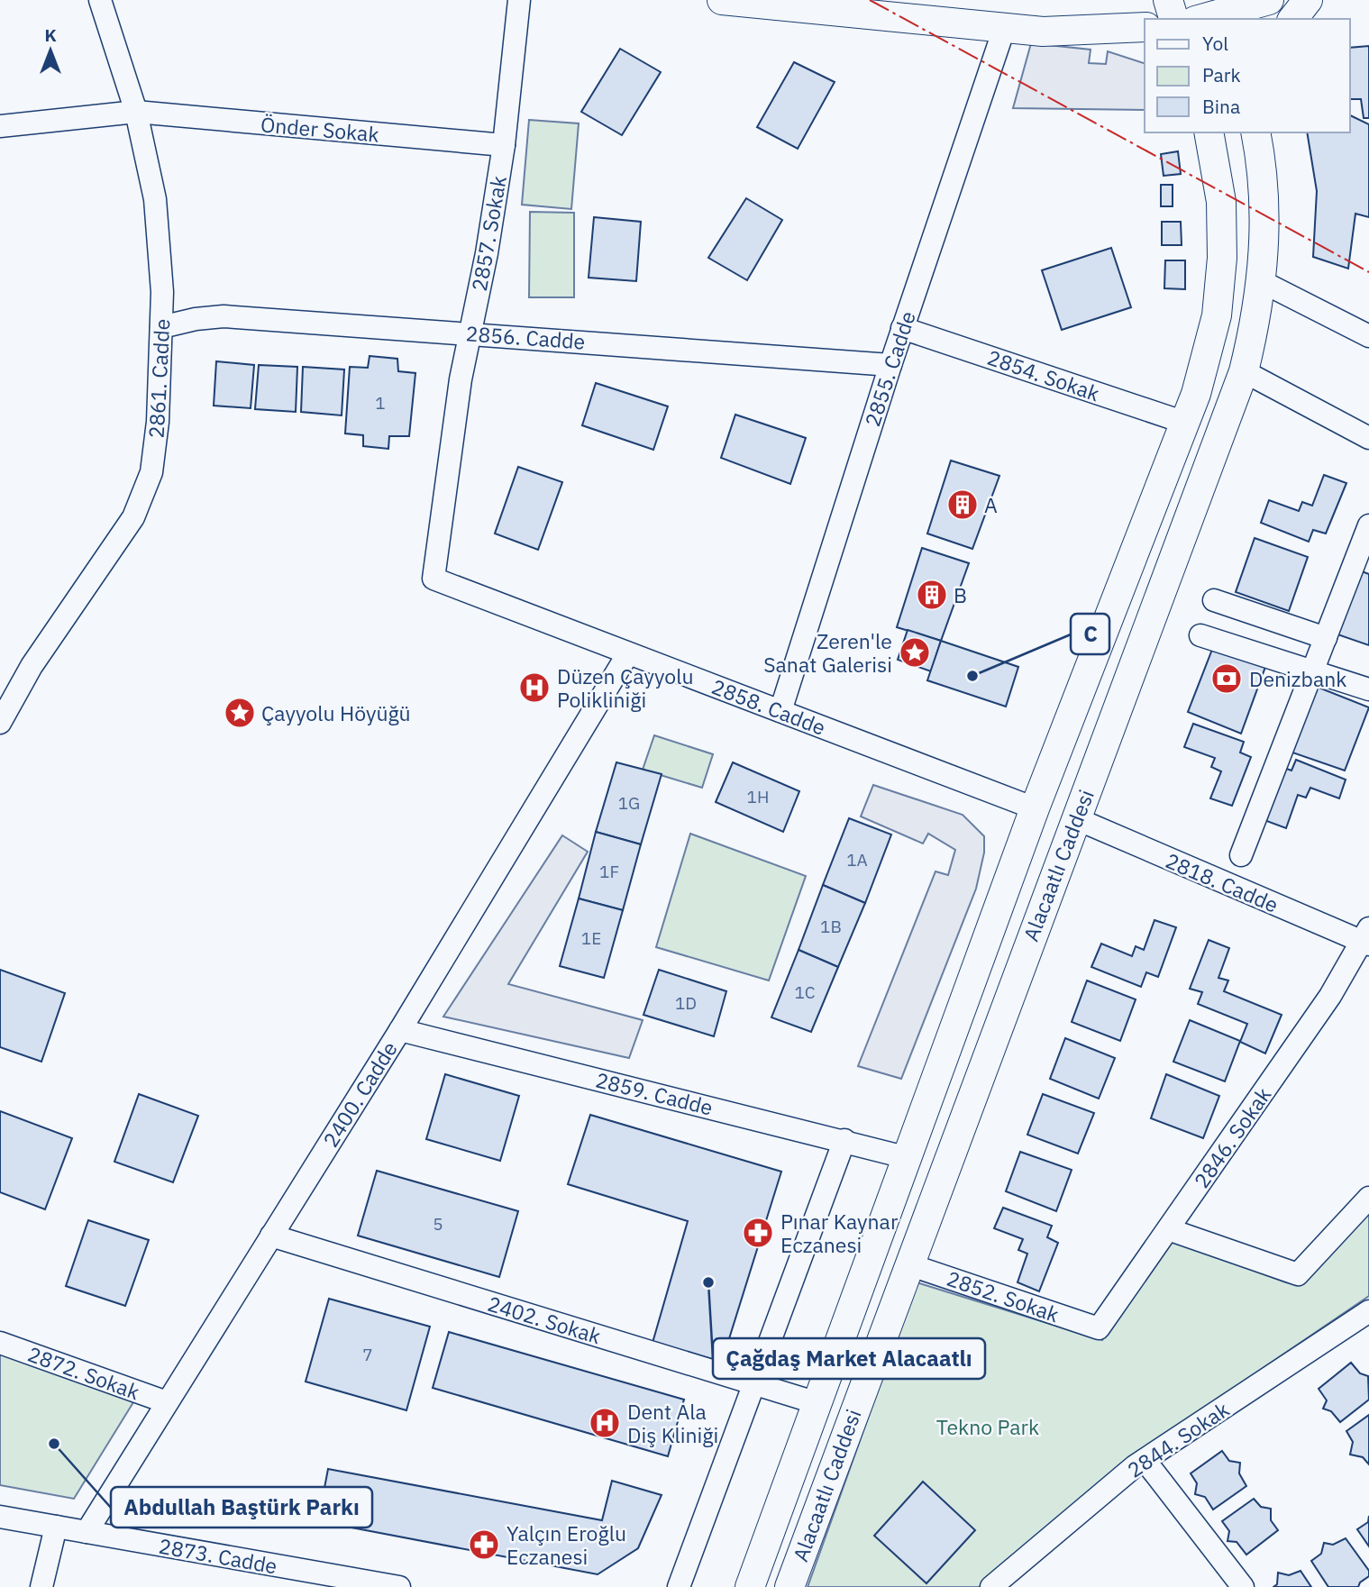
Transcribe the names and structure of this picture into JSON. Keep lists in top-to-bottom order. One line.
{"streets":{"main road":["Alacaatlı Caddesi"],"street":["Önder Sokak","2857. Sokak","2856. Cadde","2855. Cadde","2854. Sokak","2861. Cadde","2858. Cadde","2818. Cadde","2859. Cadde","2400. Cadde","2846. Sokak","2852. Sokak","2402. Sokak","2872. Sokak","2844. Sokak","2873. Cadde"]},"crossings":[["Önder Sokak","2857. Sokak"],["Önder Sokak","2861. Cadde"],["2857. Sokak","2856. Cadde"],["2857. Sokak","2858. Cadde"],["2856. Cadde","2855. Cadde"],["2856. Cadde","2861. Cadde"],["2855. Cadde","2854. Sokak"],["2855. Cadde","2858. Cadde"],["2854. Sokak","Alacaatlı Caddesi"],["2858. Cadde","Alacaatlı Caddesi"],["2858. Cadde","2400. Cadde"],["Alacaatlı Caddesi","2818. Cadde"],["Alacaatlı Caddesi","2859. Cadde"],["Alacaatlı Caddesi","2852. Sokak"],["Alacaatlı Caddesi","2402. Sokak"],["2818. Cadde","2846. Sokak"],["2859. Cadde","2400. Cadde"],["2400. Cadde","2402. Sokak"],["2400. Cadde","2872. Sokak"],["2400. Cadde","2873. Cadde"],["2846. Sokak","2852. Sokak"]],"parks":["Tekno Park"],"places":{"building":["A","B"],"place":["Zeren'le Sanat Galerisi","Çayyolu Höyüğü"],"other":["C","Çağdaş Market Alacaatlı","Abdullah Baştürk Parkı"],"bank":["Denizbank"],"hospital":["Düzen Çayyolu Polikliniği","Dent Ala Diş Kliniği"],"pharmacy":["Pınar Kaynar Eczanesi","Yalçın Eroğlu Eczanesi"]},"house_numbers":["1","1H","1G","1A","1F","1B","1E","1C","1D","5","7"],"legend":["Yol","Park","Bina"],"north":"top"}
